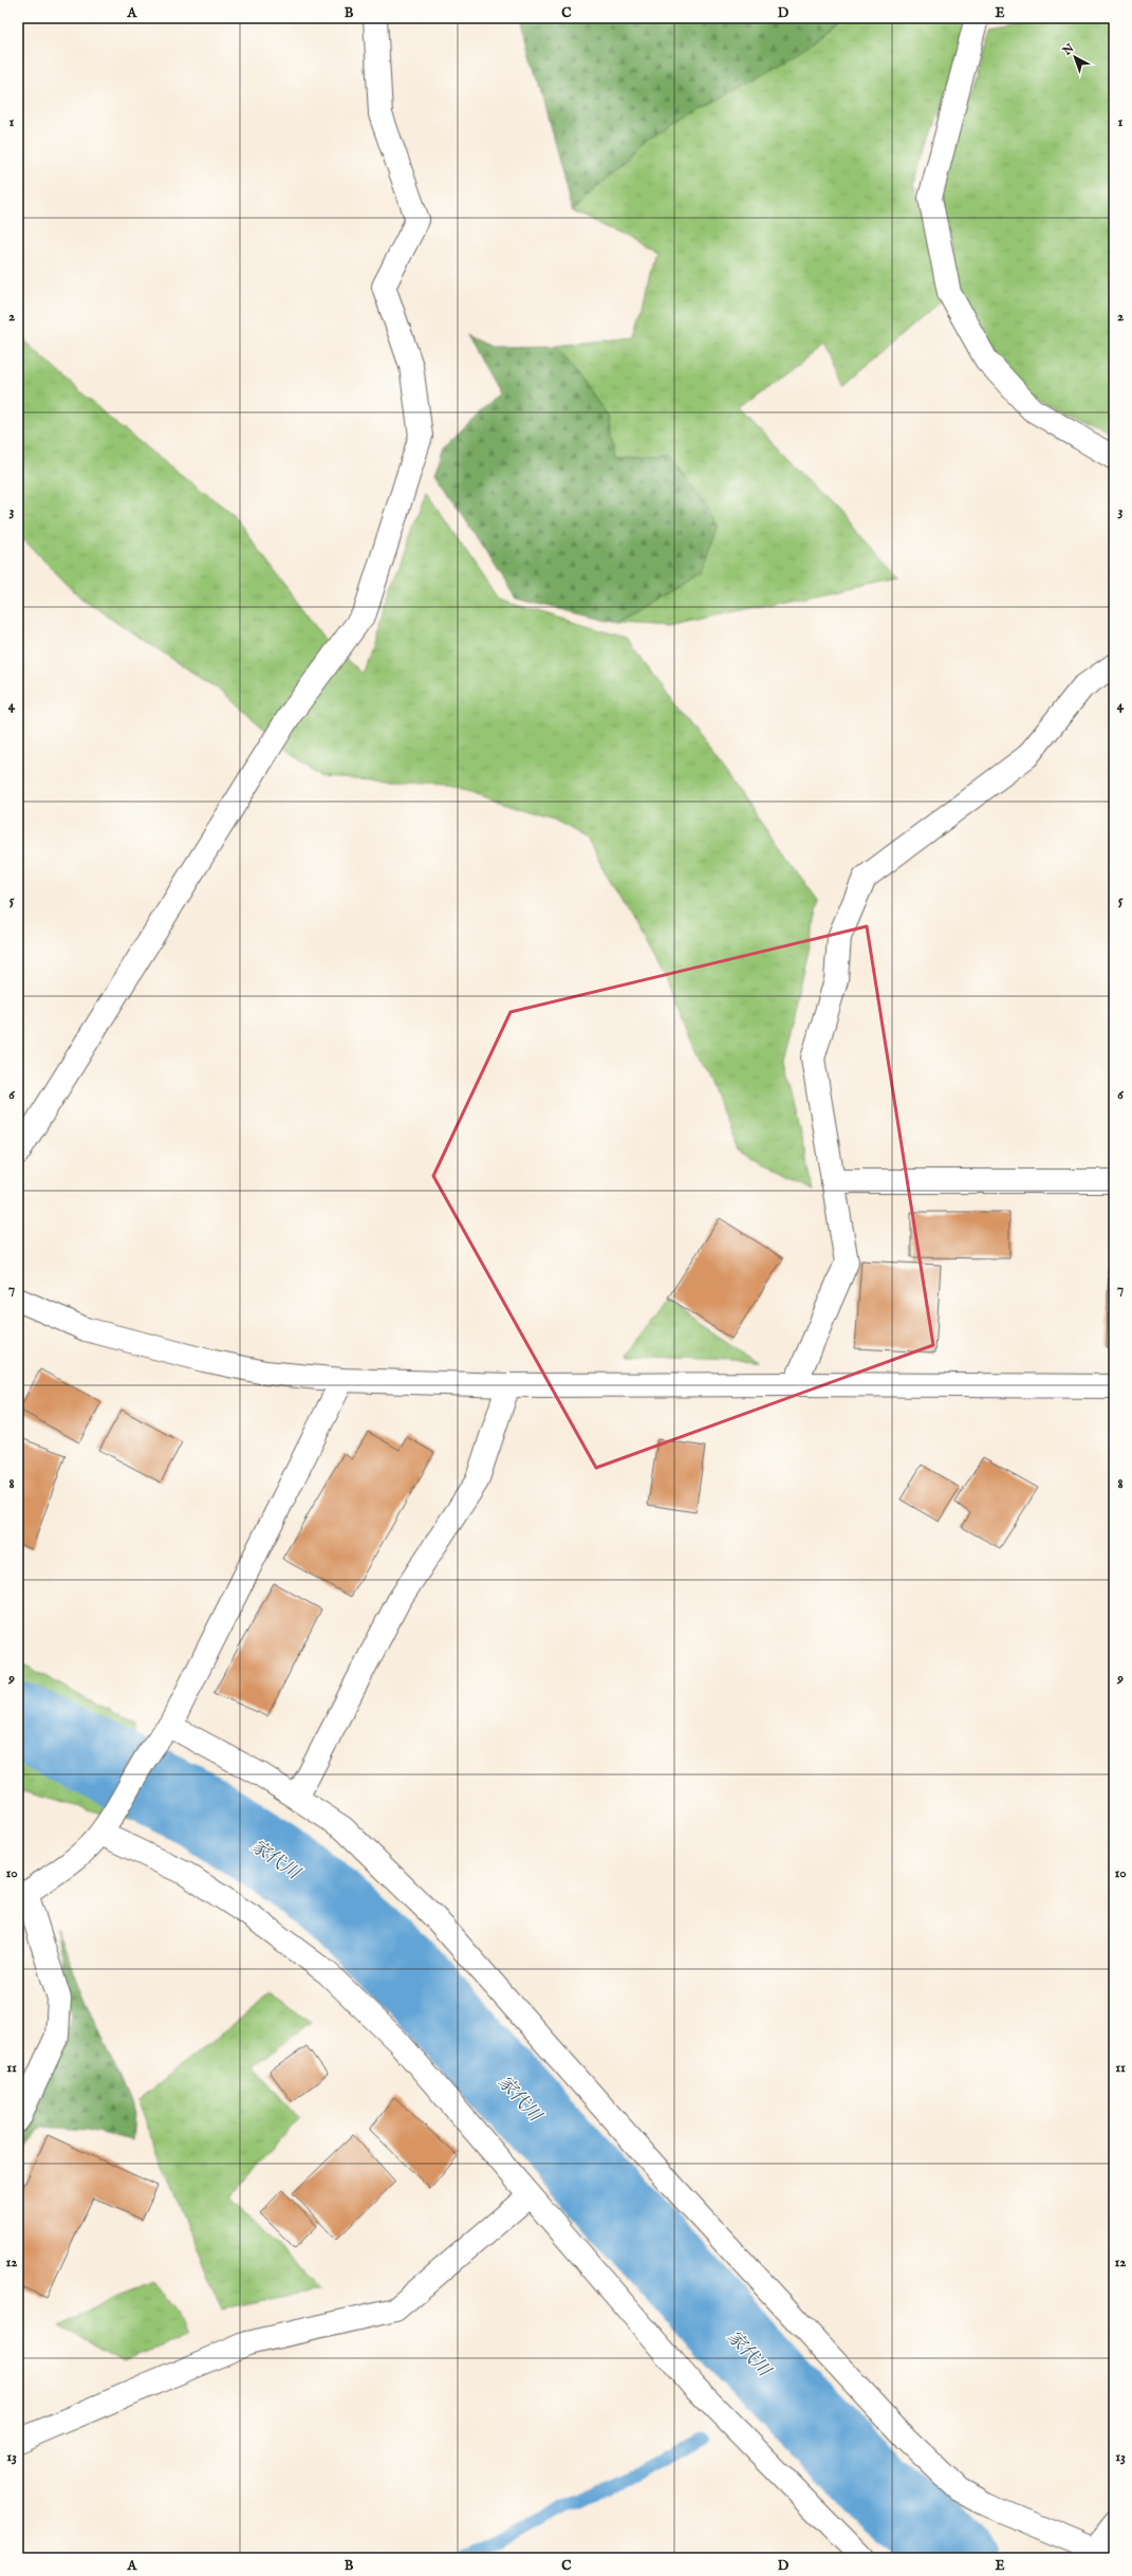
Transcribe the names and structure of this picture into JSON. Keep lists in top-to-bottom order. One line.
{"water":["家代川"],"north":"top left","grid":{"columns":["A","B","C","D","E"],"rows":["1","2","3","4","5","6","7","8","9","10","11","12","13"]}}
